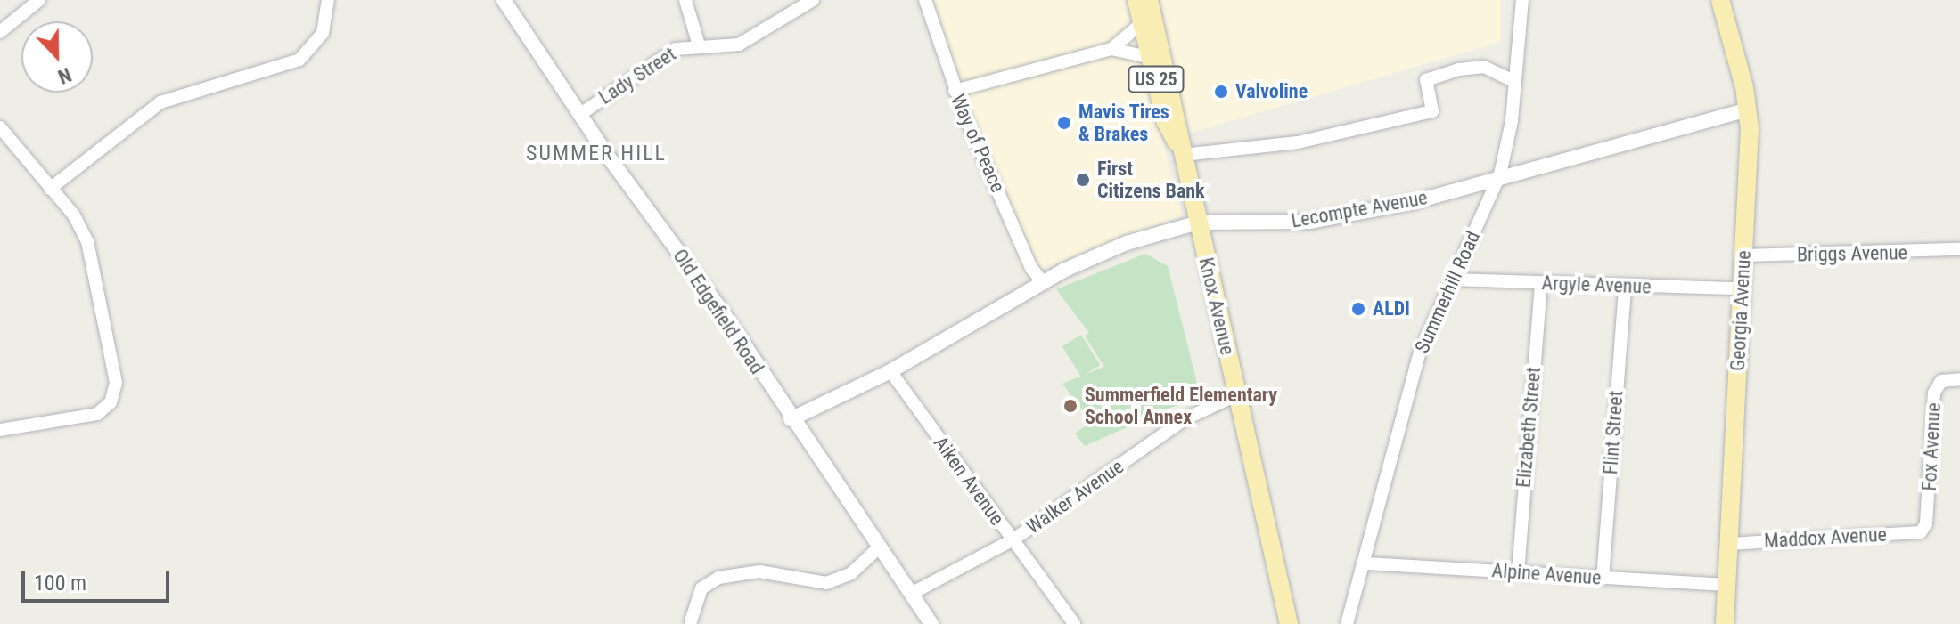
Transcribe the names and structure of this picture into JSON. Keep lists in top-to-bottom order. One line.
{"streets":{"main road":["US 25","Knox Avenue","Georgia Avenue"],"street":["Lady Street","Way of Peace","Lecompte Avenue","Briggs Avenue","Argyle Avenue","Summerhill Road","Old Edgefield Road","Elizabeth Street","Flint Street","Fox Avenue","Aiken Avenue","Walker Avenue","Maddox Avenue","Alpine Avenue"]},"crossings":[["Lady Street","Old Edgefield Road"],["Way of Peace","Lecompte Avenue"],["Lecompte Avenue","Summerhill Road"],["Lecompte Avenue","Knox Avenue"],["Lecompte Avenue","Georgia Avenue"],["Lecompte Avenue","Old Edgefield Road"],["Lecompte Avenue","Aiken Avenue"],["Briggs Avenue","Georgia Avenue"],["Argyle Avenue","Summerhill Road"],["Argyle Avenue","Georgia Avenue"],["Argyle Avenue","Elizabeth Street"],["Argyle Avenue","Flint Street"],["Summerhill Road","Alpine Avenue"],["Knox Avenue","Walker Avenue"],["Georgia Avenue","Maddox Avenue"],["Georgia Avenue","Alpine Avenue"],["Old Edgefield Road","Walker Avenue"],["Elizabeth Street","Alpine Avenue"],["Flint Street","Alpine Avenue"],["Fox Avenue","Maddox Avenue"],["Aiken Avenue","Walker Avenue"]],"districts":["SUMMER HILL"],"places":["Valvoline","Mavis Tires & Brakes","First Citizens Bank","ALDI","Summerfield Elementary School Annex"],"scale_bar":"100 m","north":"bottom"}
